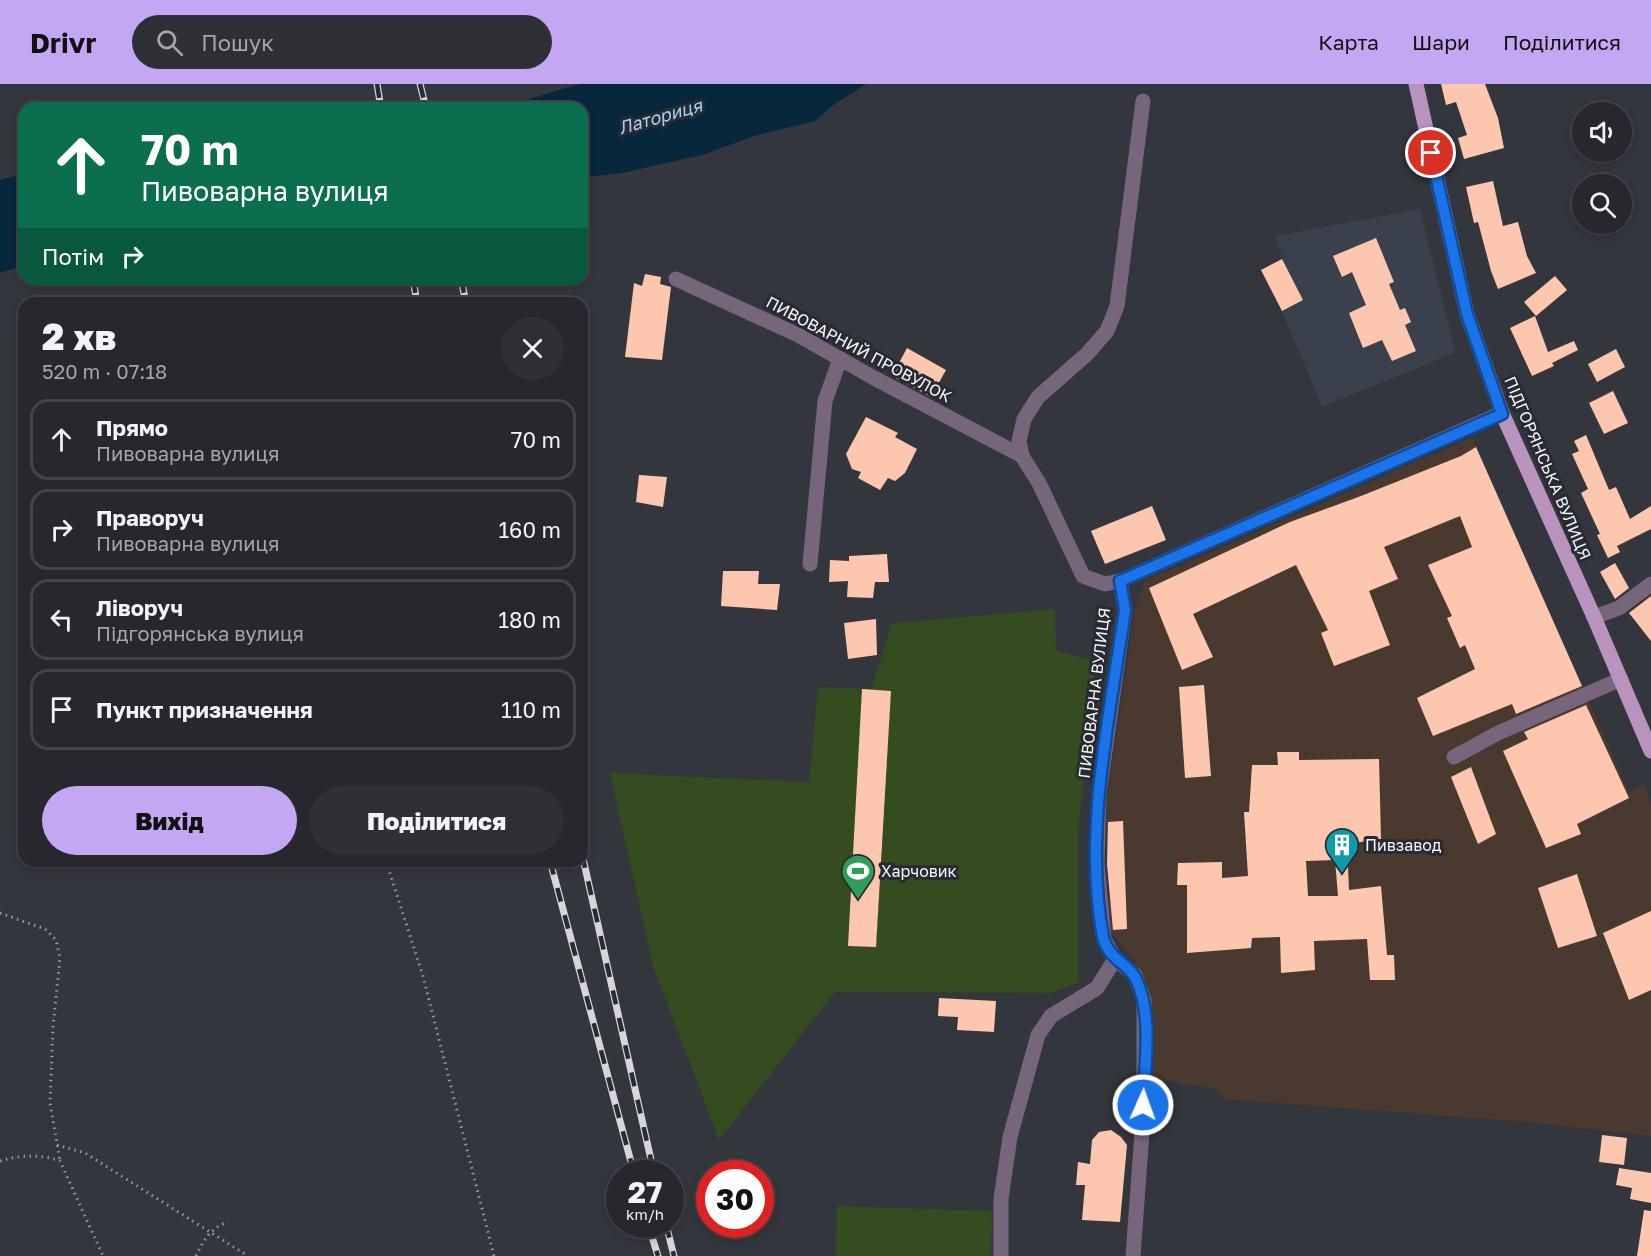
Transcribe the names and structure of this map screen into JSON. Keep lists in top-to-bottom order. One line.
{"streets":{"main road":["ПІДГОРЯНСЬКА ВУЛИЦЯ"],"street":["ПИВОВАРНИЙ ПРОВУЛОК","ПИВОВАРНА ВУЛИЦЯ"]},"crossings":[["ПИВОВАРНИЙ ПРОВУЛОК","ПИВОВАРНА ВУЛИЦЯ"]],"water":["Латориця"],"places":{"building":["Пивзавод"],"sports":["Харчовик"]},"page":{"header":"Drivr","search":"Пошук","nav":["Карта","Шари","Поділитися"],"turn":["70 m","Пивоварна вулиця"],"then":"Потім","heading":["2 хв","520 m · 07:18"],"list":[{"name":"Прямо","note":"Пивоварна вулиця","value":"70 m"},{"name":"Праворуч","note":"Пивоварна вулиця","value":"160 m"},{"name":"Ліворуч","note":"Підгорянська вулиця","value":"180 m"},{"name":"Пункт призначення","value":"110 m"}],"buttons":["Вихід","Поділитися"],"speed":"27 km/h","limit":"30"}}
